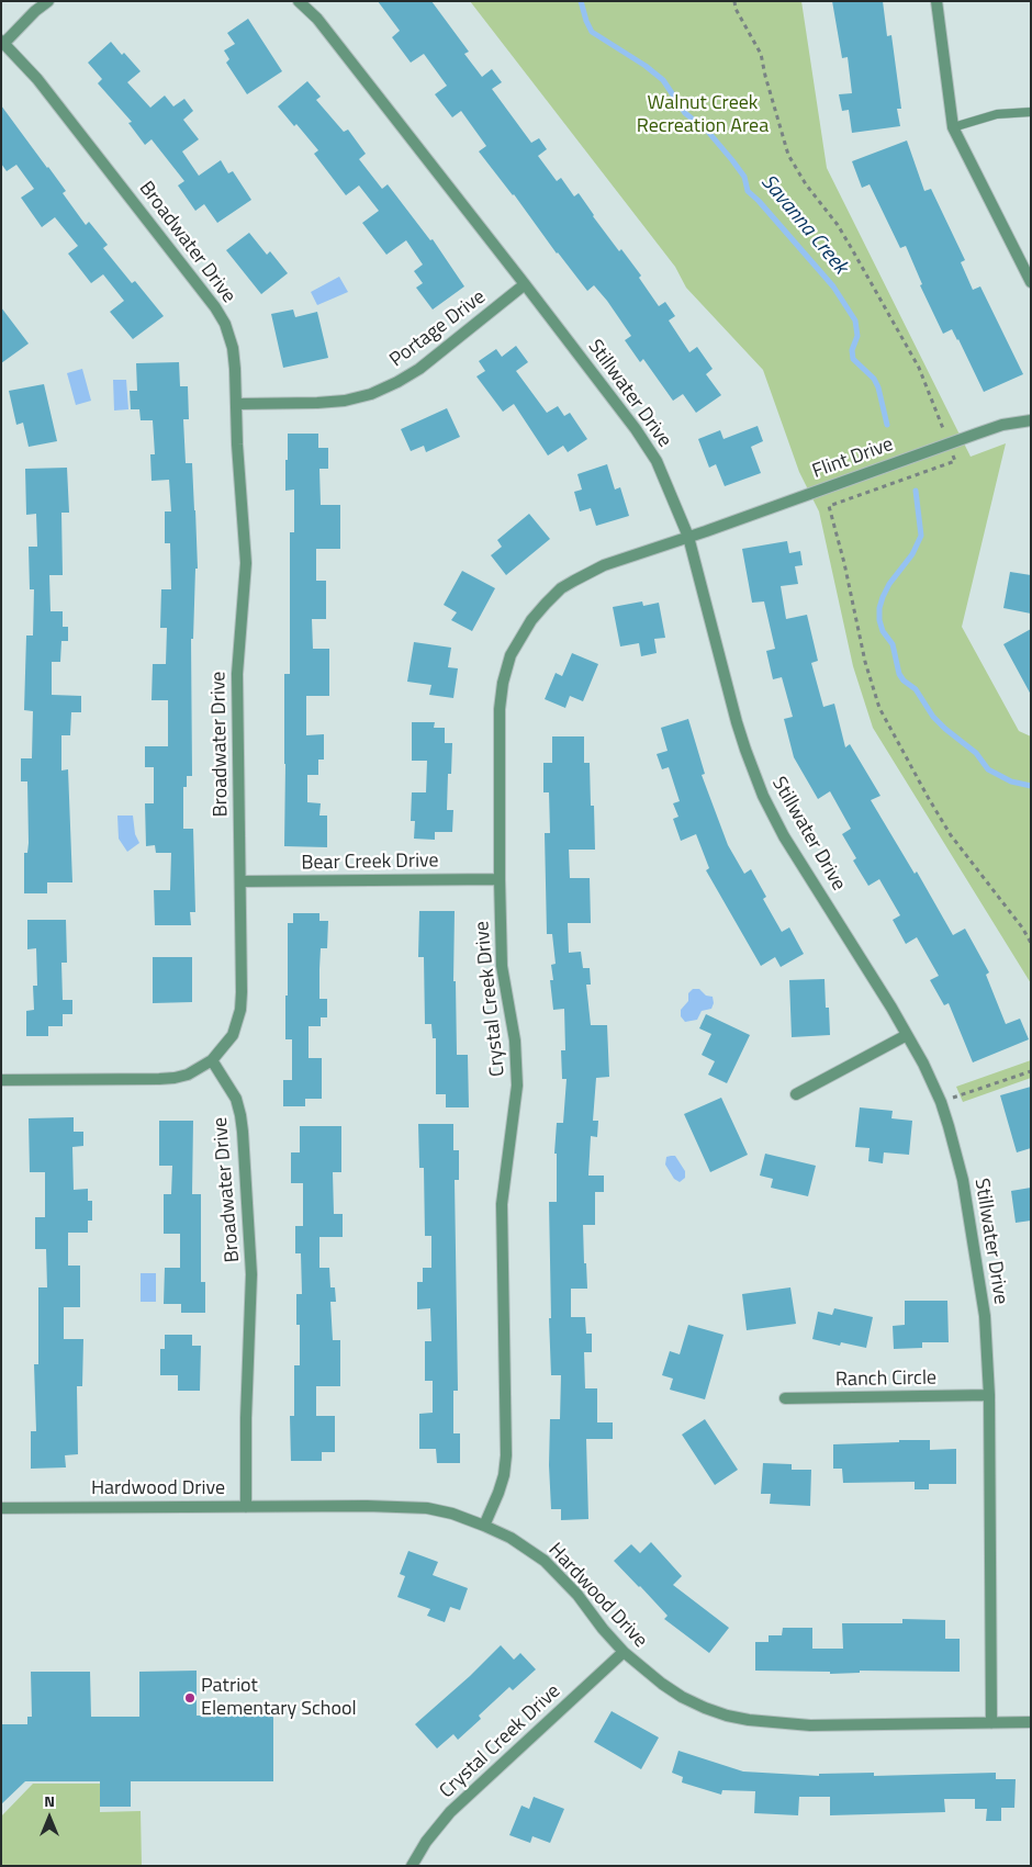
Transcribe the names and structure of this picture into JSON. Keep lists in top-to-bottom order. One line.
{"streets":{"street":["Broadwater Drive","Portage Drive","Stillwater Drive","Flint Drive","Bear Creek Drive","Crystal Creek Drive","Ranch Circle","Hardwood Drive"]},"crossings":[["Broadwater Drive","Portage Drive"],["Broadwater Drive","Bear Creek Drive"],["Broadwater Drive","Hardwood Drive"],["Portage Drive","Stillwater Drive"],["Stillwater Drive","Flint Drive"],["Stillwater Drive","Crystal Creek Drive"],["Stillwater Drive","Ranch Circle"],["Stillwater Drive","Hardwood Drive"],["Flint Drive","Crystal Creek Drive"],["Bear Creek Drive","Crystal Creek Drive"],["Crystal Creek Drive","Hardwood Drive"]],"water":["Savanna Creek"],"parks":["Walnut Creek Recreation Area"],"places":["Patriot Elementary School"],"north":"top"}
